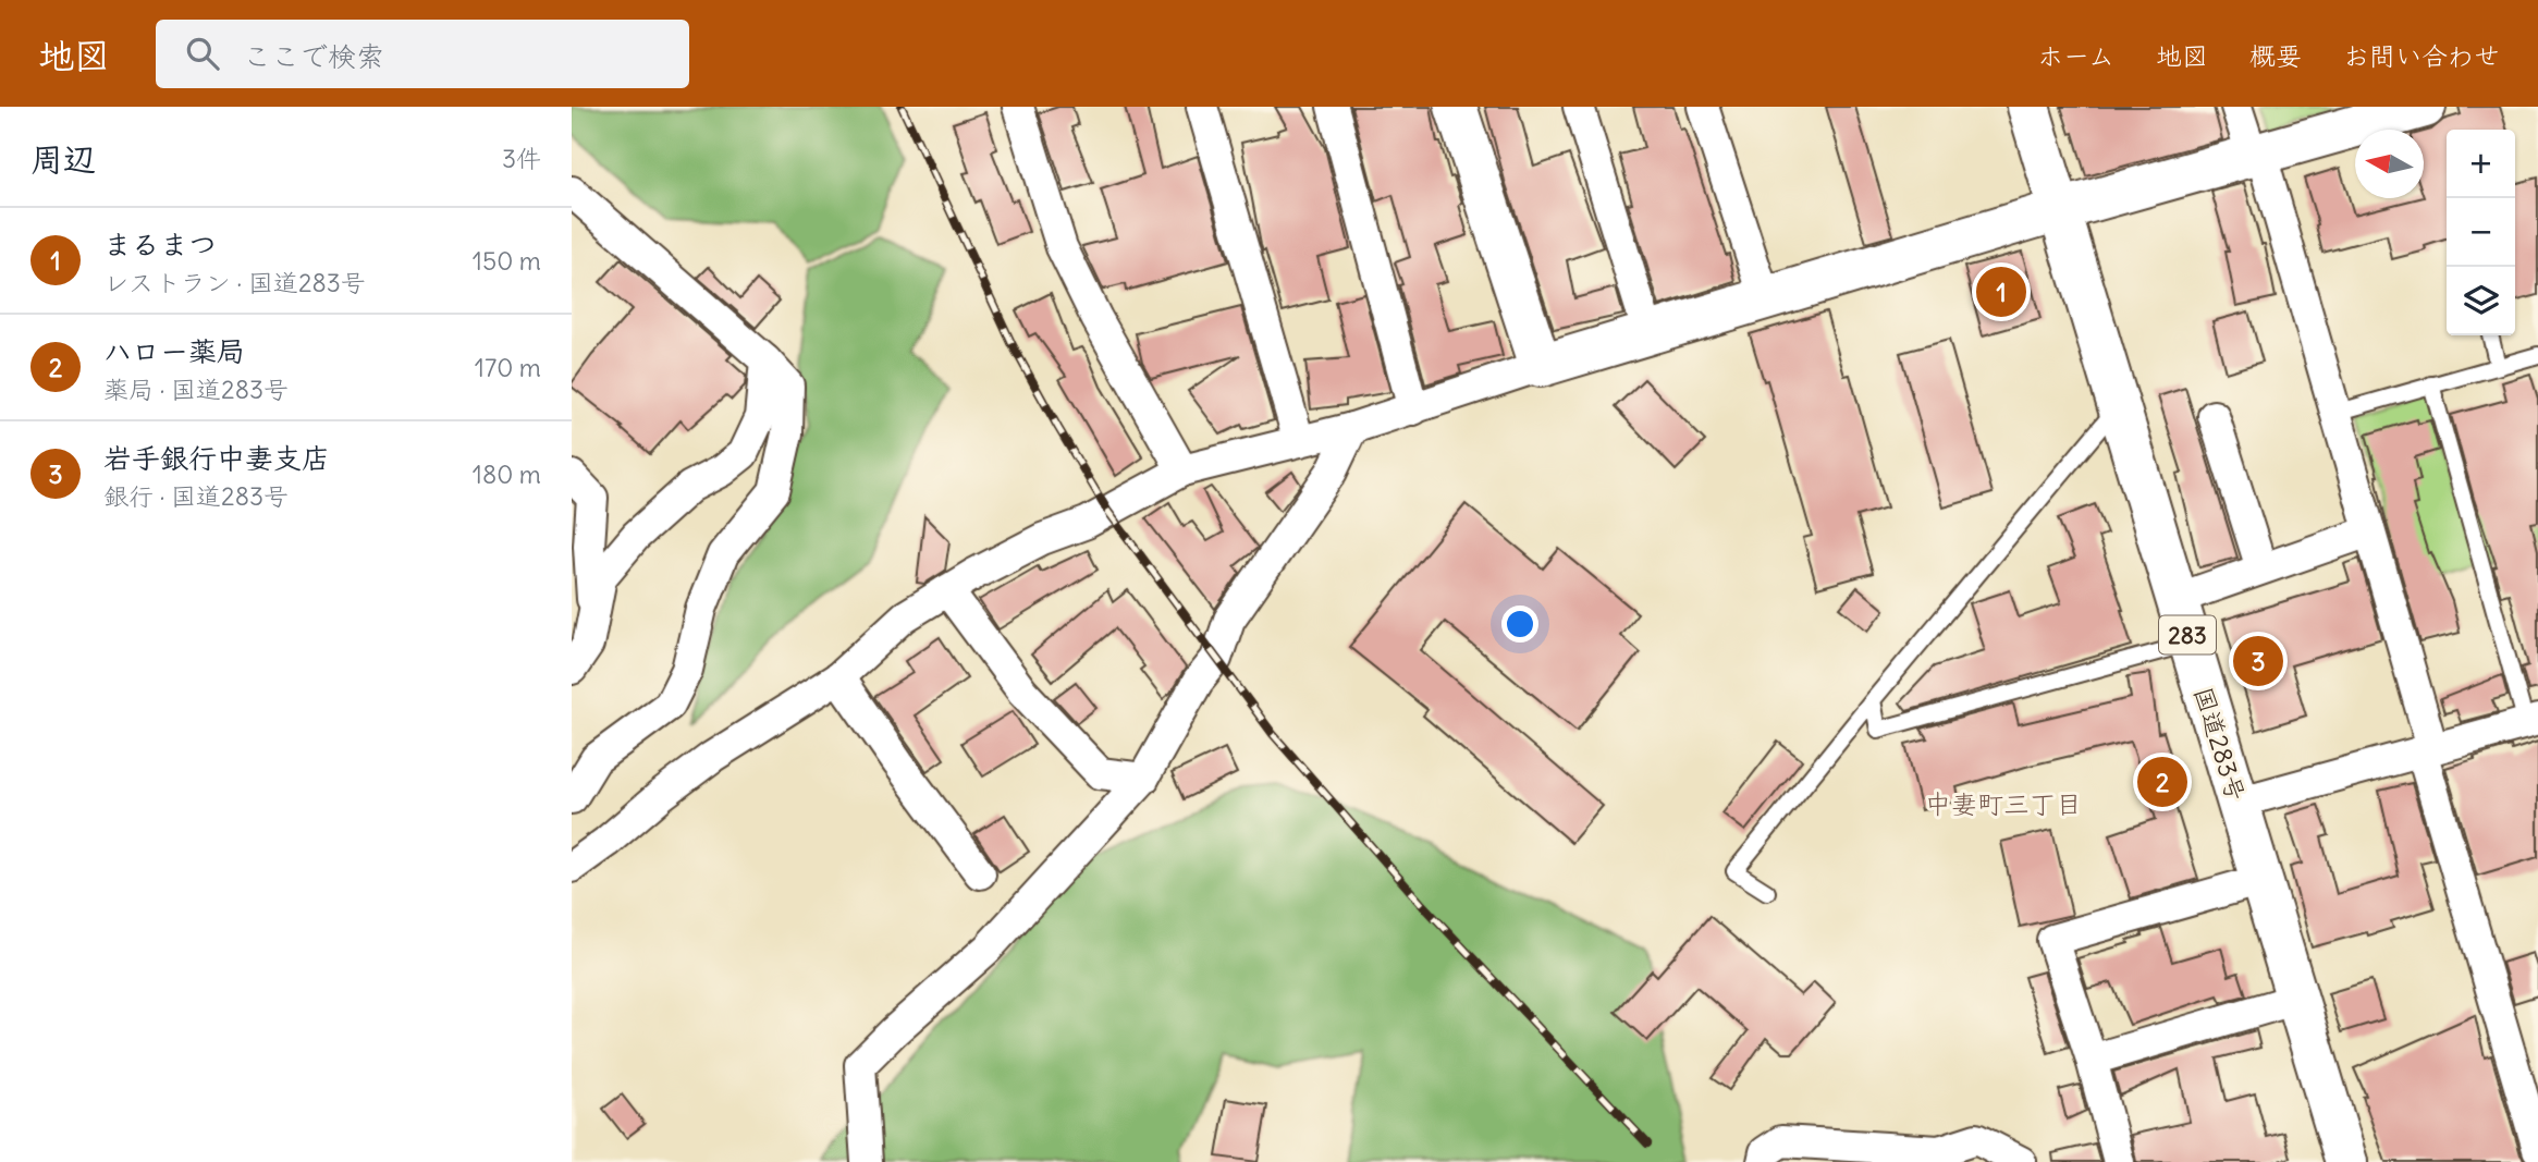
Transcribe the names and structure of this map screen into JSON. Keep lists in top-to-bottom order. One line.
{"streets":{"main road":["283","国道283号"]},"districts":["中妻町三丁目"],"north":"left","page":{"header":"地図","search":"ここで検索","nav":["ホーム","地図","概要","お問い合わせ"],"heading":["周辺","3件"],"map_buttons":["+","−"],"list":[{"mark":"1","name":"まるまつ","note":"レストラン · 国道283号","value":"150 m"},{"mark":"2","name":"ハロー薬局","note":"薬局 · 国道283号","value":"170 m"},{"mark":"3","name":"岩手銀行中妻支店","note":"銀行 · 国道283号","value":"180 m"}],"pins":["1","3","2"]}}
